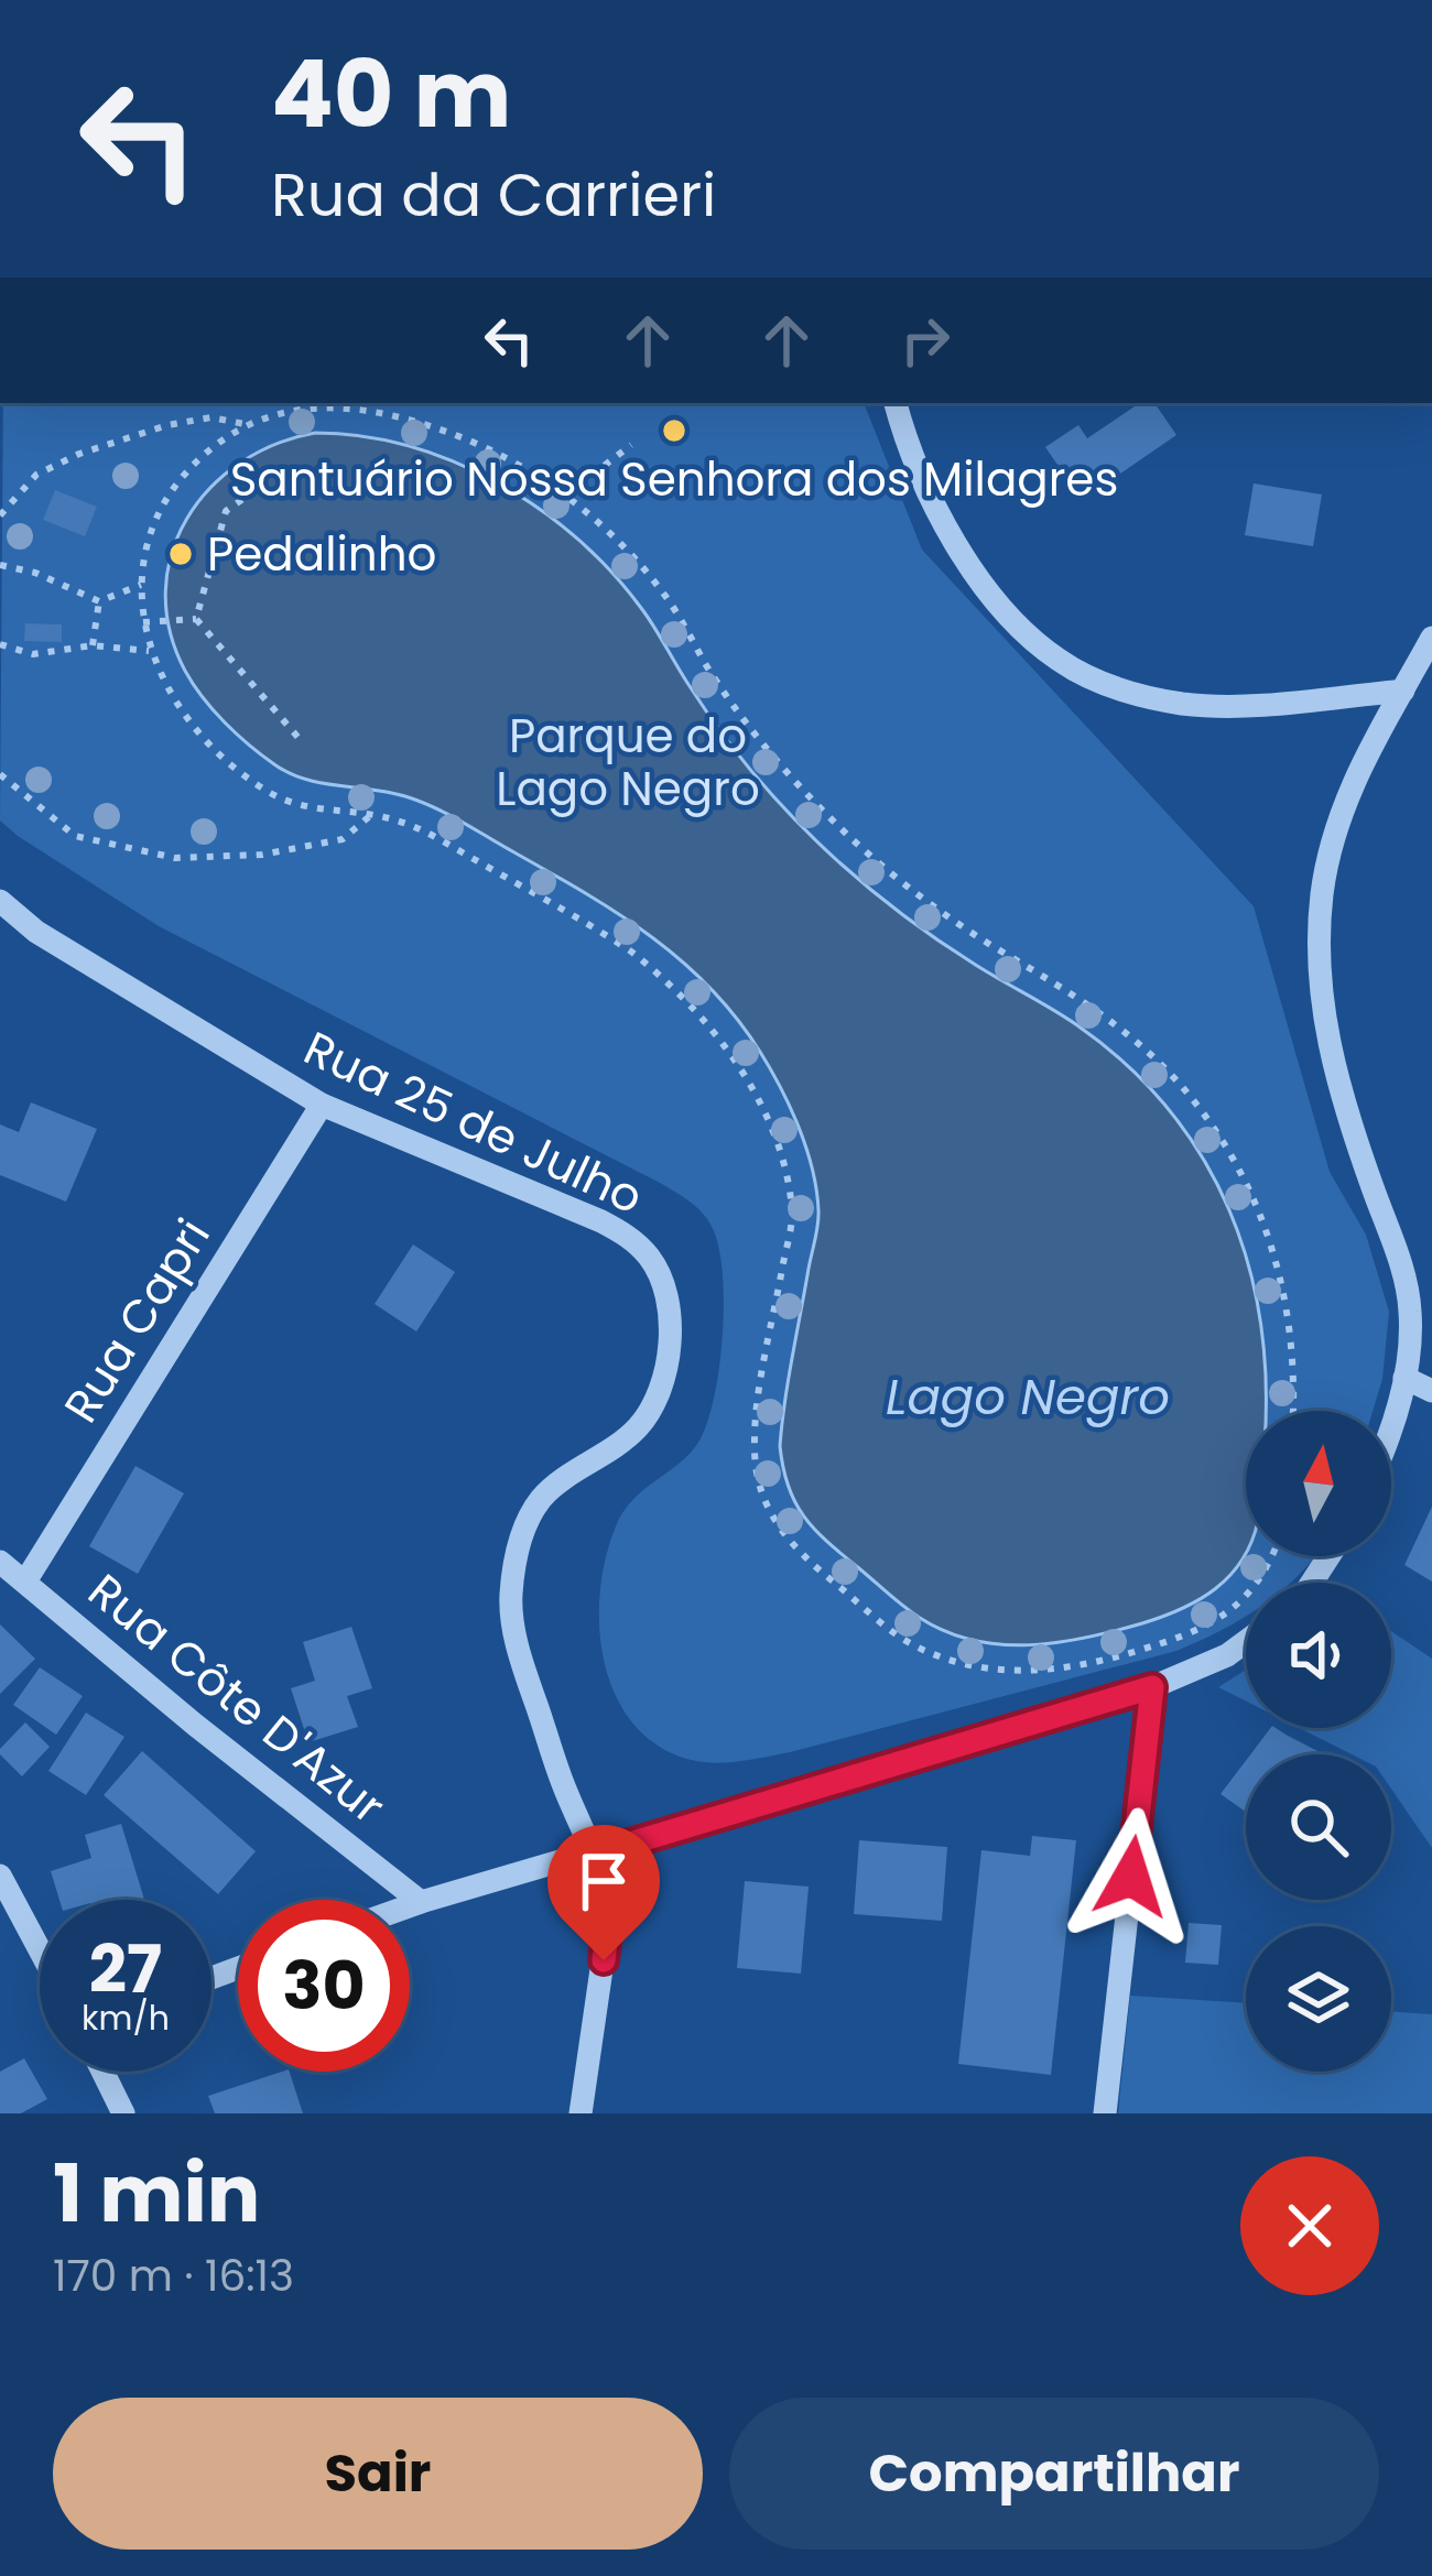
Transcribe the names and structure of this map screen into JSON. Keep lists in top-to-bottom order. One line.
{"streets":{"street":["Rua 25 de Julho","Rua Capri","Rua Côte D'Azur"]},"crossings":[["Rua 25 de Julho","Rua Capri"],["Rua Capri","Rua Côte D'Azur"]],"water":["Lago Negro"],"parks":["Parque do Lago Negro"],"places":["Santuário Nossa Senhora dos Milagres","Pedalinho"],"north":"top","page":{"turn":["40 m","Rua da Carrieri"],"speed":"27 km/h","limit":"30","heading":["1 min","170 m · 16:13"],"buttons":["Sair","Compartilhar"]}}
